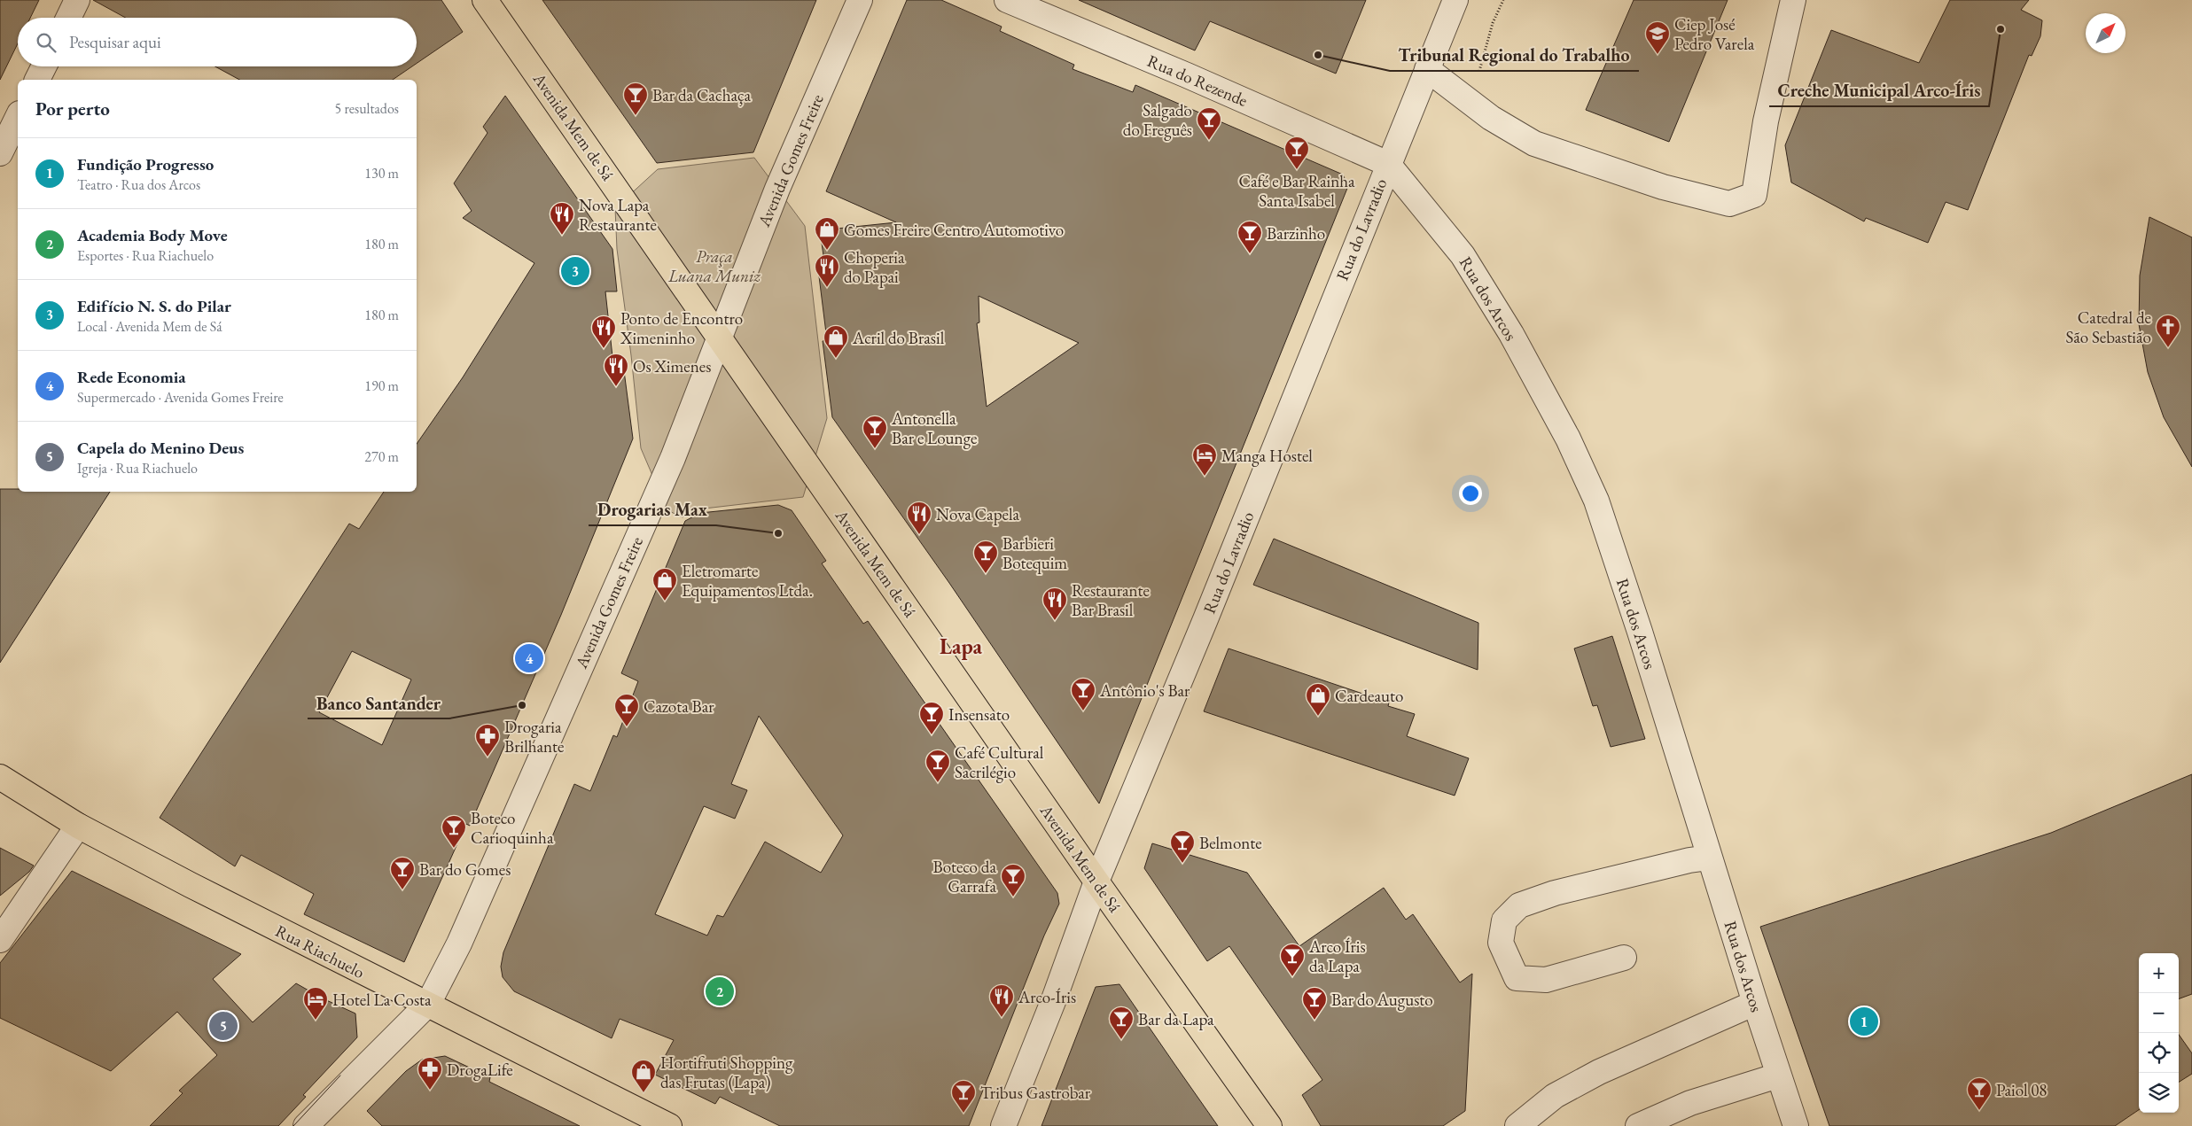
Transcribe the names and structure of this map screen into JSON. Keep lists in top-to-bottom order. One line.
{"streets":{"main road":["Avenida Mem de Sá","Rua Riachuelo"],"street":["Rua do Rezende","Avenida Gomes Freire","Rua do Lavradio","Rua dos Arcos"]},"crossings":[["Rua do Rezende","Rua do Lavradio"],["Rua do Rezende","Rua dos Arcos"],["Avenida Mem de Sá","Avenida Gomes Freire"],["Avenida Mem de Sá","Rua do Lavradio"],["Avenida Gomes Freire","Rua Riachuelo"],["Rua do Lavradio","Rua dos Arcos"]],"districts":["Lapa"],"parks":["Praça Luana Muniz"],"places":{"other":["Creche Municipal Arco-Íris","Tribunal Regional do Trabalho","Drogarias Max","Banco Santander"],"school or university":["Ciep José Pedro Varela"],"bar":["Bar da Cachaça","Salgado do Freguês","Café e Bar Rainha Santa Isabel","Barzinho","Antonella Bar e Lounge","Barbieri Botequim","Antônio's Bar","Cazota Bar","Insensato","Café Cultural Sacrilégio","Boteco Carioquinha","Belmonte","Bar do Gomes","Boteco da Garrafa","Arco Íris da Lapa","Bar do Augusto","Bar da Lapa","Paiol 08","Tribus Gastrobar"],"restaurant":["Nova Lapa Restaurante","Choperia do Papai","Ponto de Encontro Ximeninho","Os Ximenes","Nova Capela","Restaurante Bar Brasil","Arco-Íris"],"shop":["Gomes Freire Centro Automotivo","Acril do Brasil","Eletromarte Equipamentos Ltda.","Cardeauto","Hortifruti Shopping das Frutas (Lapa)"],"church":["Catedral de São Sebastião"],"hotel":["Manga Hostel","Hotel La Costa"],"pharmacy":["Drogaria Brilhante","DrogaLife"]},"north":"top right","page":{"search":"Pesquisar aqui","heading":["Por perto","5 resultados"],"list":[{"mark":"1","name":"Fundição Progresso","note":"Teatro · Rua dos Arcos","value":"130 m"},{"mark":"2","name":"Academia Body Move","note":"Esportes · Rua Riachuelo","value":"180 m"},{"mark":"3","name":"Edifício N. S. do Pilar","note":"Local · Avenida Mem de Sá","value":"180 m"},{"mark":"4","name":"Rede Economia","note":"Supermercado · Avenida Gomes Freire","value":"190 m"},{"mark":"5","name":"Capela do Menino Deus","note":"Igreja · Rua Riachuelo","value":"270 m"}],"pins":["3","4","2","1","5"],"map_buttons":["+","−"]}}
